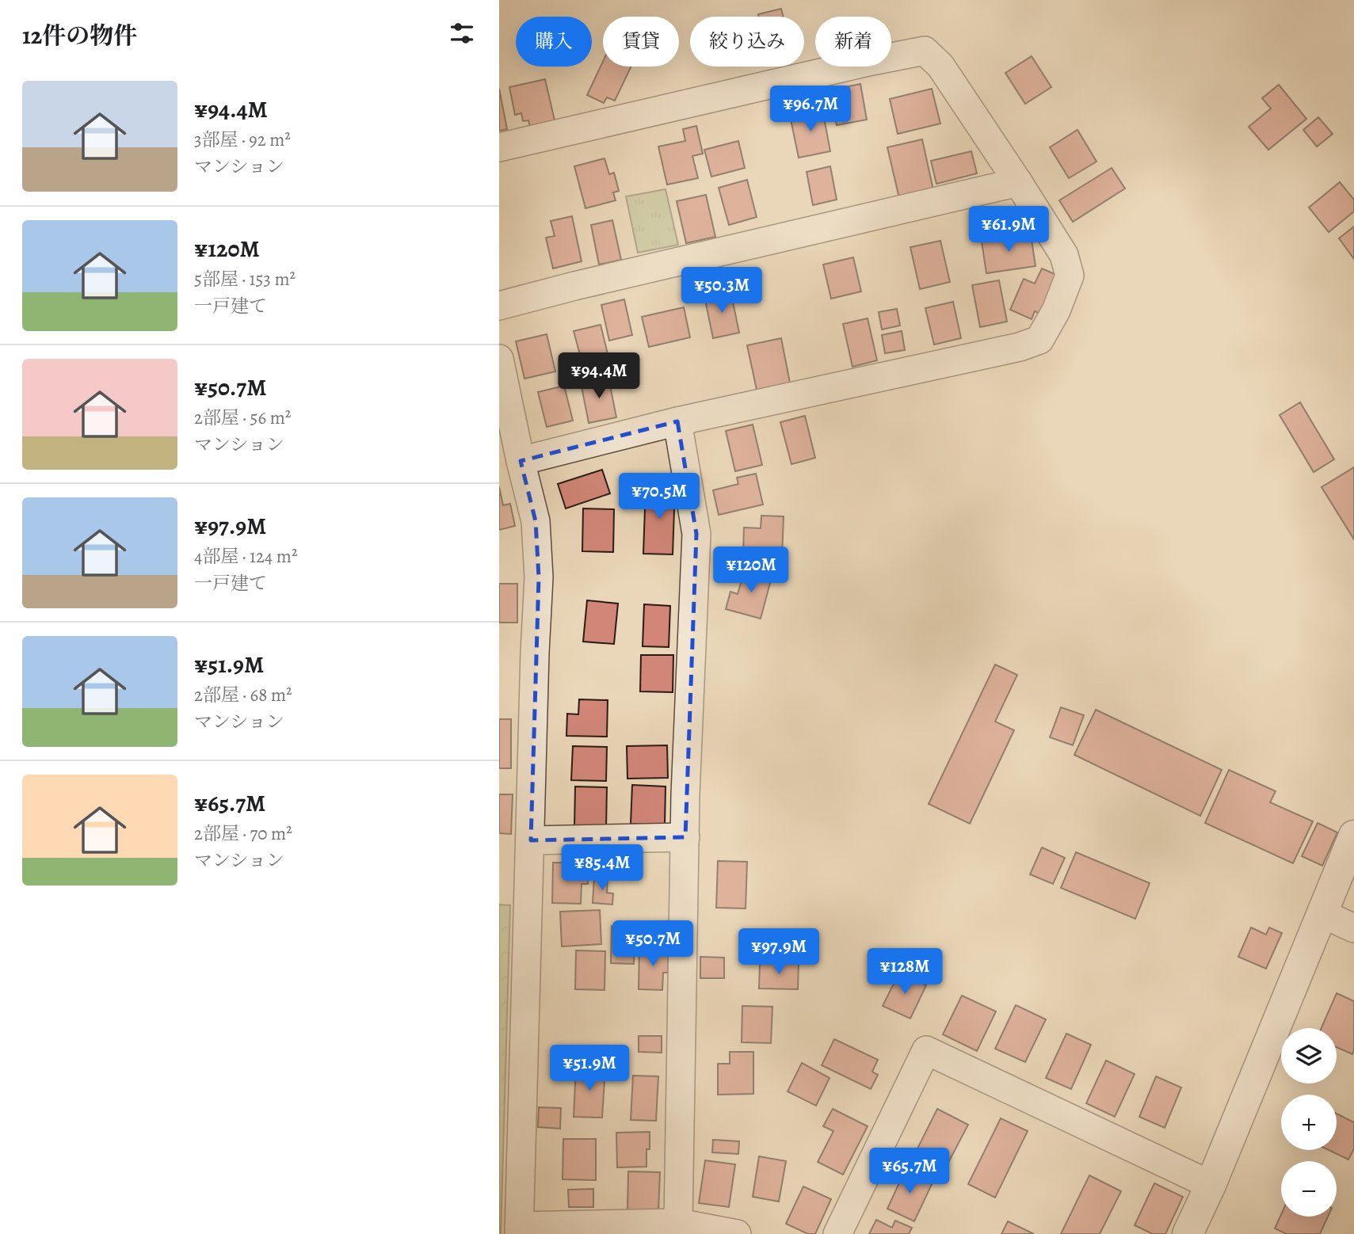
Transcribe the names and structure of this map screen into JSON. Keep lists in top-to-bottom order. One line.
{"page":{"heading":"12件の物件","chip":["購入","賃貸","絞り込み","新着"],"list":[{"name":"¥94.4M","note":"3部屋 · 92 m² · マンション"},{"name":"¥120M","note":"5部屋 · 153 m² · 一戸建て"},{"name":"¥50.7M","note":"2部屋 · 56 m² · マンション"},{"name":"¥97.9M","note":"4部屋 · 124 m² · 一戸建て"},{"name":"¥51.9M","note":"2部屋 · 68 m² · マンション"},{"name":"¥65.7M","note":"2部屋 · 70 m² · マンション"}],"price":["¥96.7M","¥61.9M","¥50.3M","¥94.4M","¥70.5M","¥120M","¥85.4M","¥50.7M","¥97.9M","¥128M","¥51.9M","¥65.7M"],"map_buttons":["+","−"]}}
